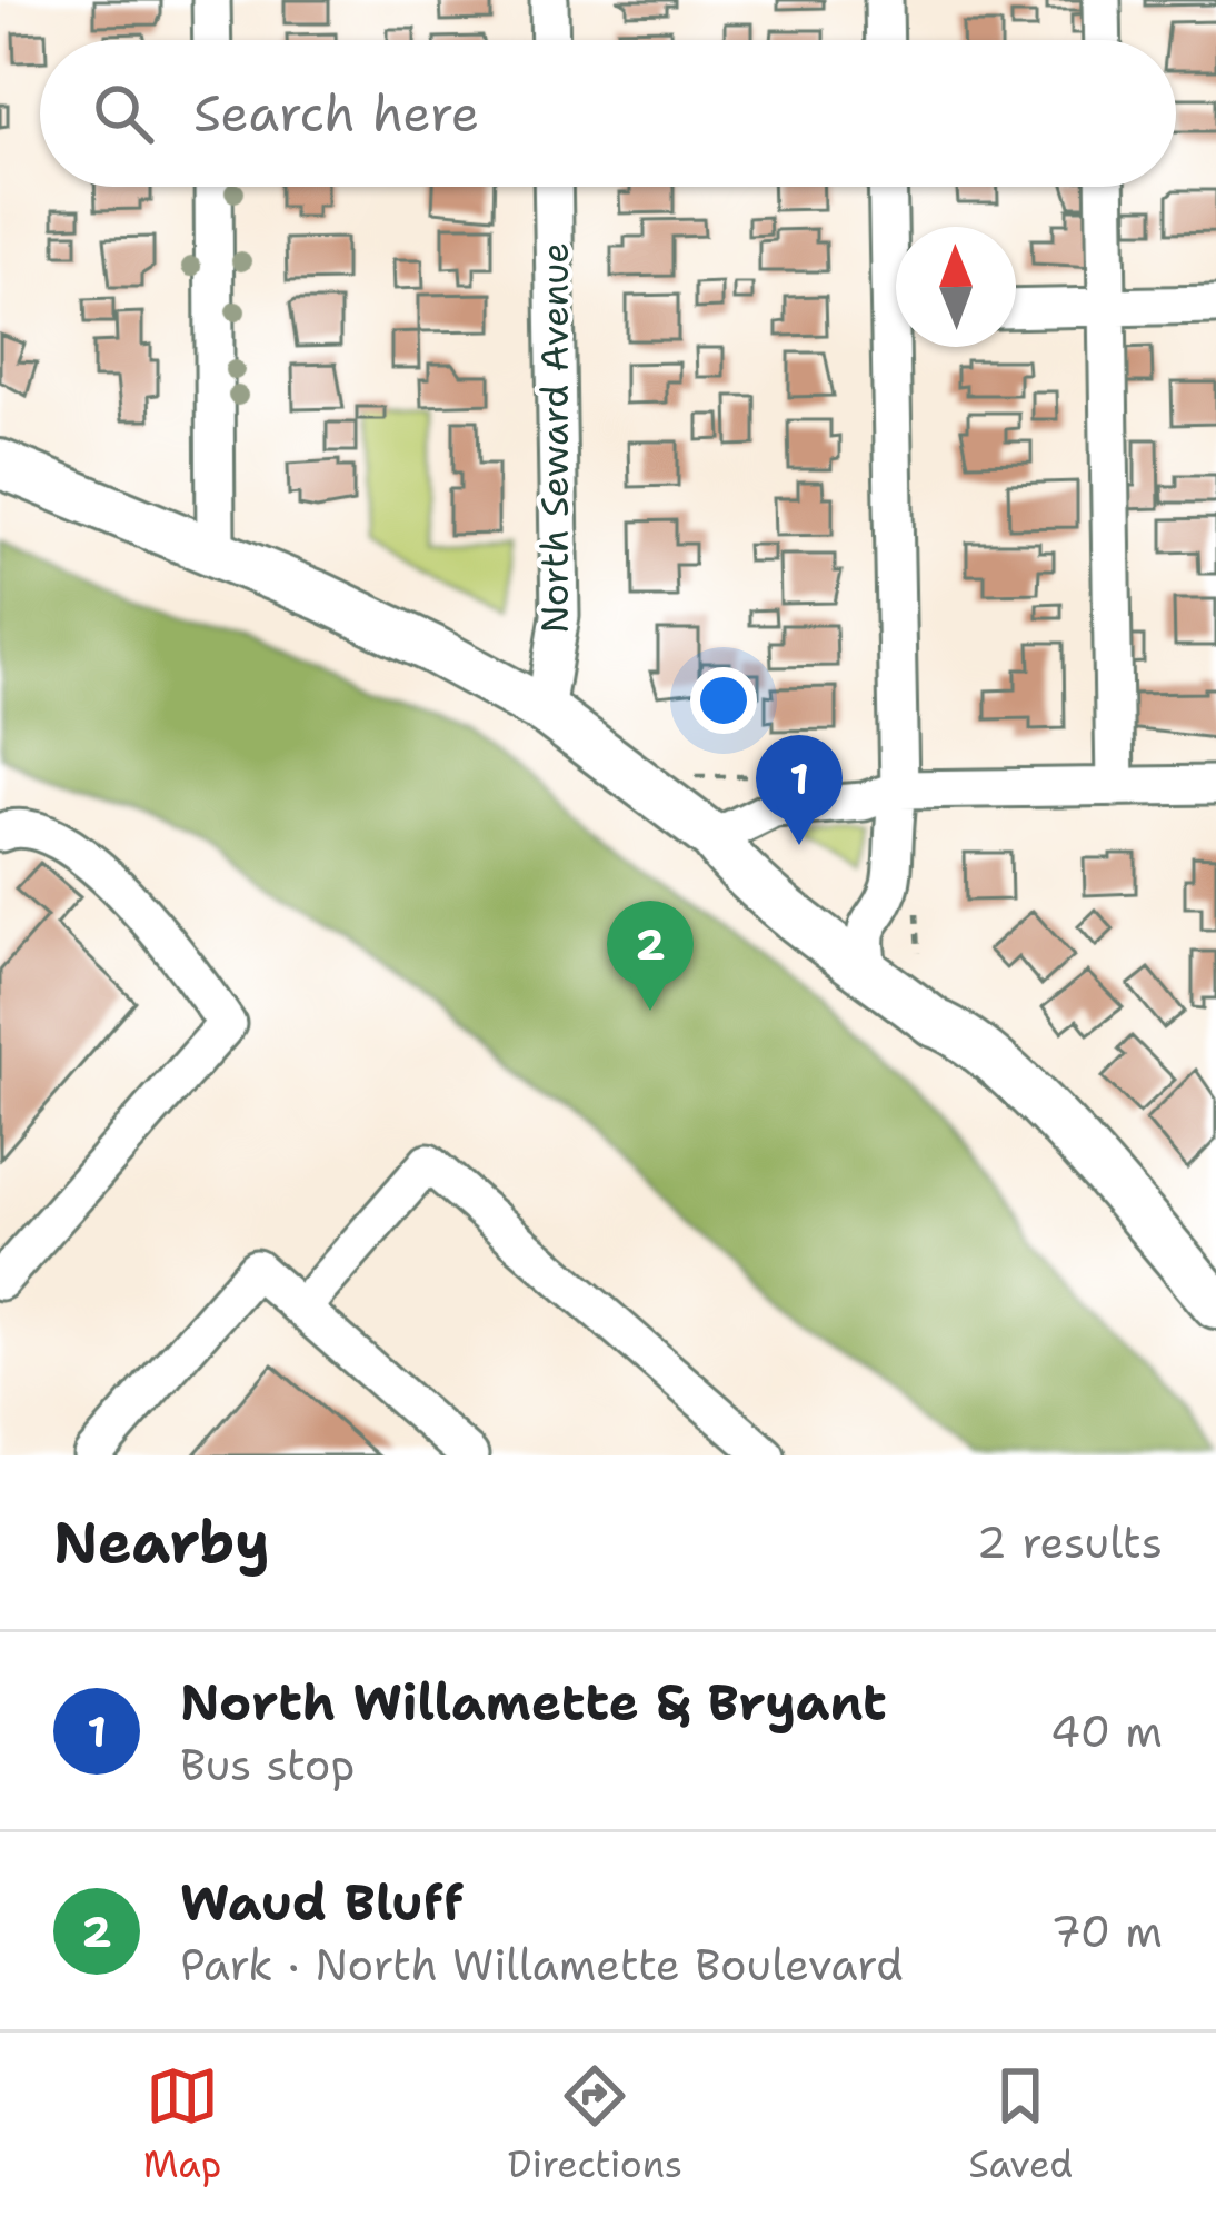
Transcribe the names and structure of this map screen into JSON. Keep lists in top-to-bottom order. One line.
{"streets":{"street":["North Seward Avenue"]},"north":"top","page":{"search":"Search here","pins":["1","2"],"heading":["Nearby","2 results"],"list":[{"mark":"1","name":"North Willamette & Bryant","note":"Bus stop","value":"40 m"},{"mark":"2","name":"Waud Bluff","note":"Park · North Willamette Boulevard","value":"70 m"}],"nav":["Map","Directions","Saved"]}}
